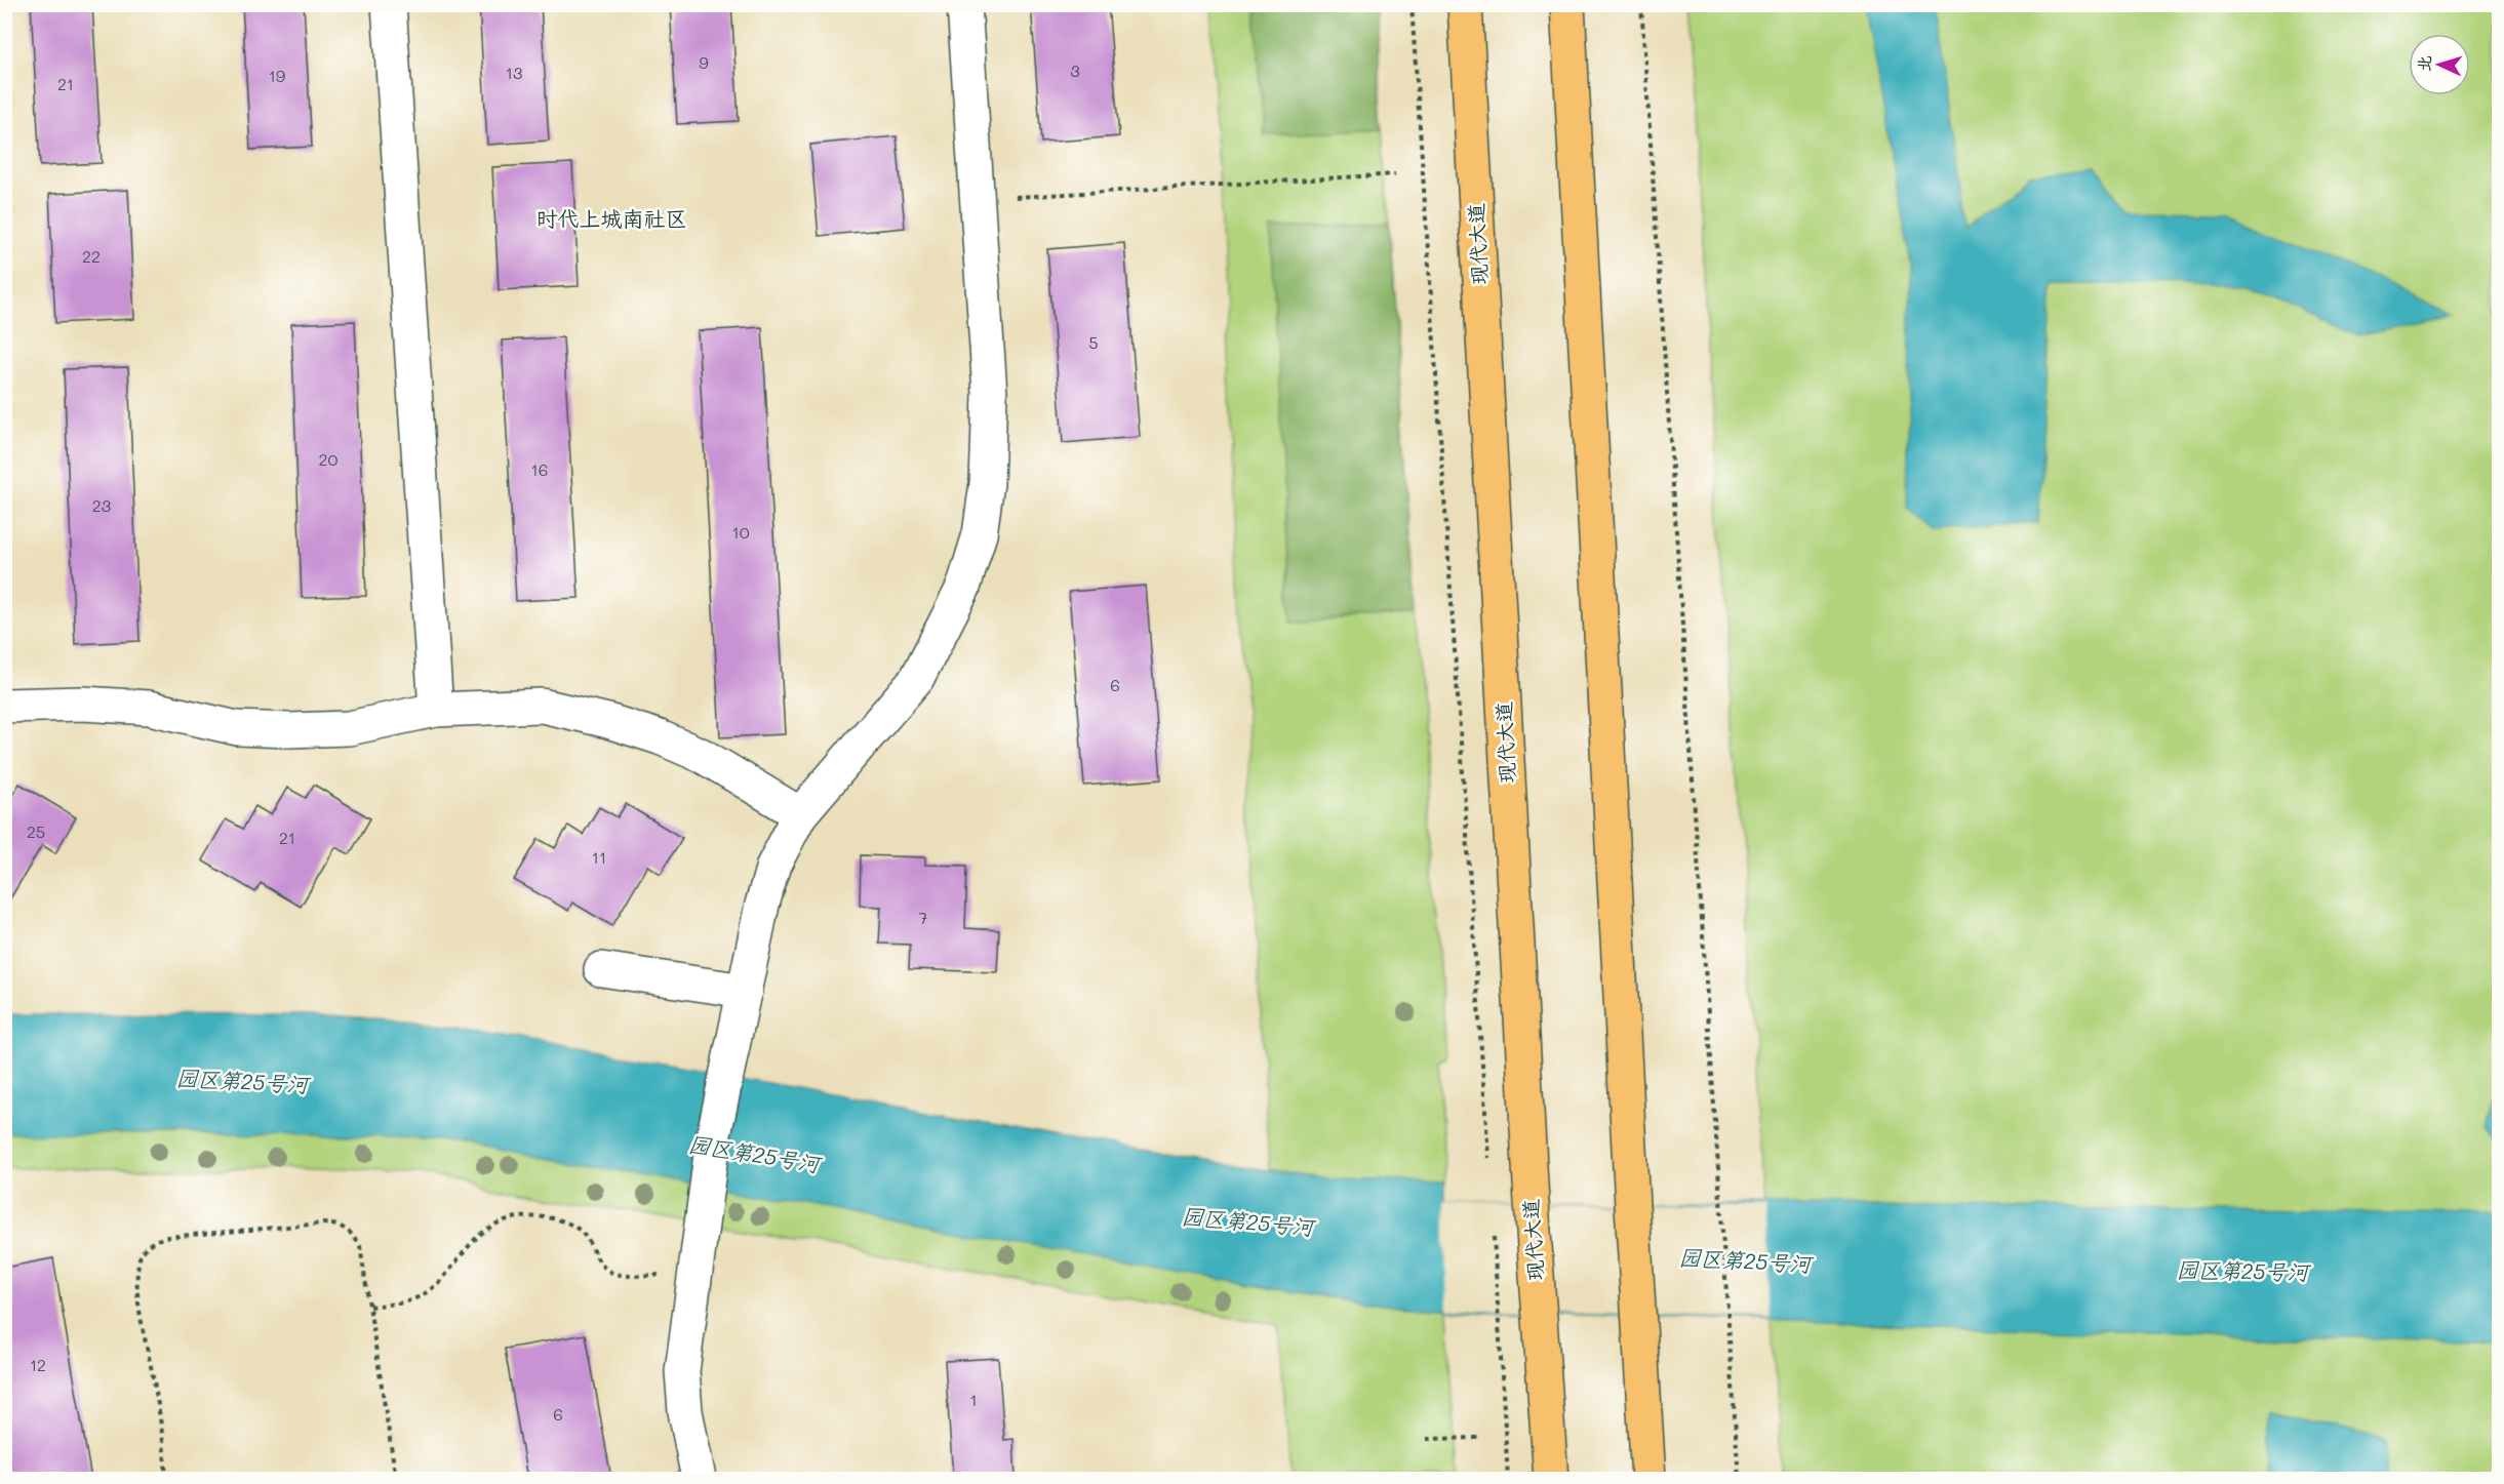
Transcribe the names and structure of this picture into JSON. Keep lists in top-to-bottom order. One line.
{"streets":{"main road":["现代大道"]},"districts":["时代上城南社区"],"water":["园区第25号河"],"house_numbers":["9","3","13","19","21","22","5","20","16","23","10","6","25","21","11","7","12","1","6"],"north":"left"}
